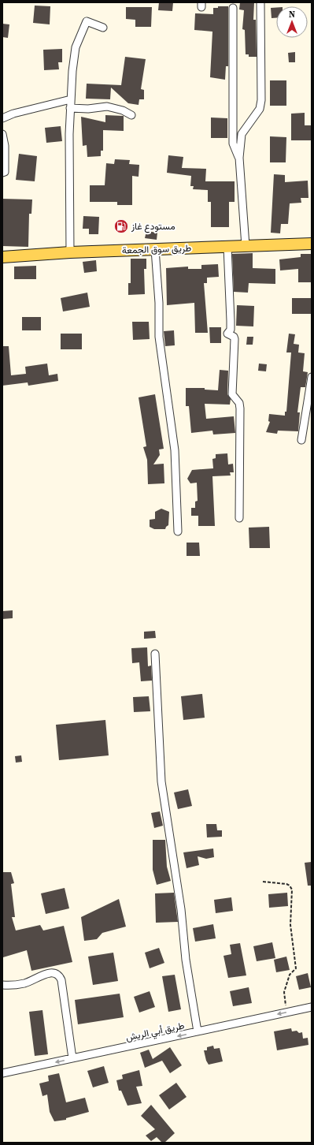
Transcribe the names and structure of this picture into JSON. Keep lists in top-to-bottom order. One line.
{"streets":{"main road":["طريق سوق الجمعة"],"street":["طريق أبي الريش"]},"one_way":["طريق أبي الريش"],"places":{"fuel station":["مستودع غاز"]},"north":"top"}
